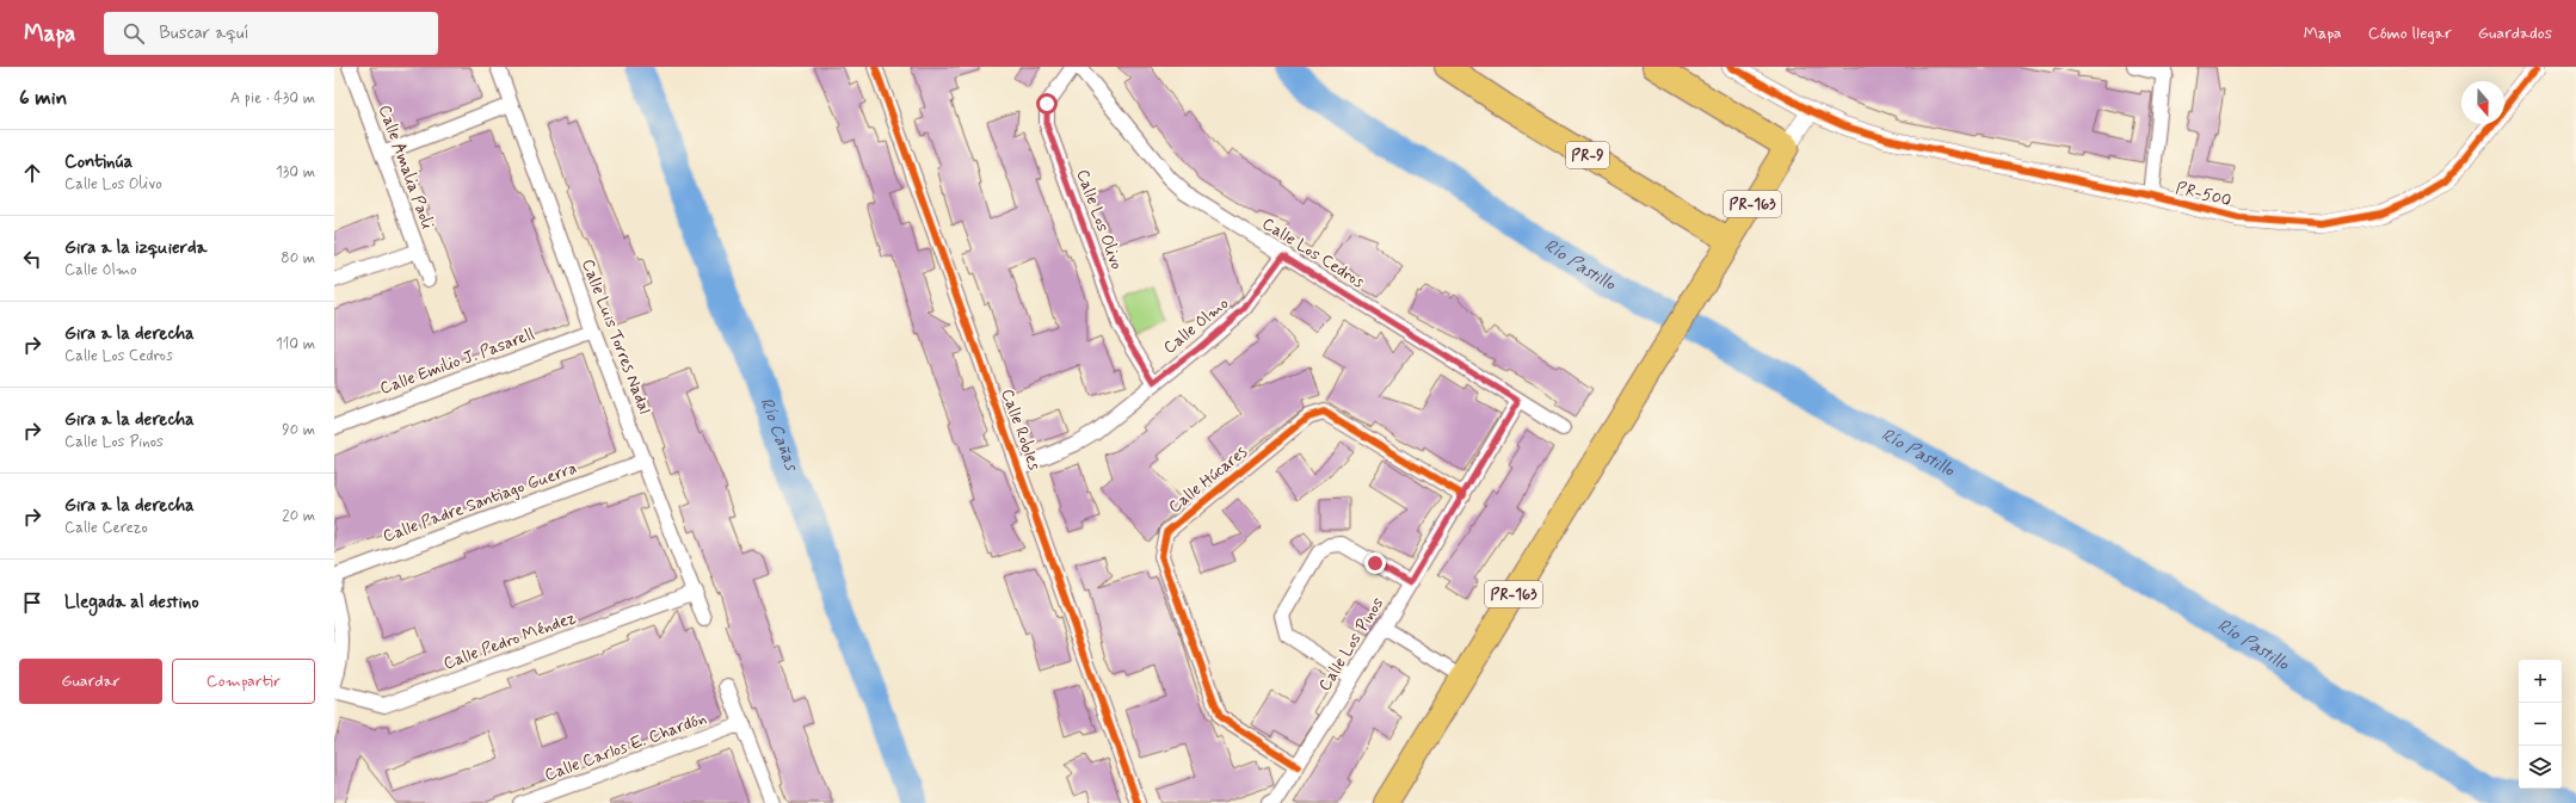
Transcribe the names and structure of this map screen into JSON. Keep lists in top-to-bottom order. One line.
{"streets":{"highway":["PR-9","PR-163"],"street":["Calle Amalia Paoli","PR-500","Calle Los Olivo","Calle Los Cedros","Calle Olmo","Calle Luis Torres Nadal","Calle Emilio J. Pasarell","Calle Robles","Calle Húcares","Calle Padre Santiago Guerra","Calle Pedro Méndez","Calle Los Pinos","Calle Carlos E. Chardón"]},"crossings":[["PR-9","PR-163"],["PR-500","PR-163"],["Calle Los Olivo","Calle Olmo"],["Calle Los Cedros","Calle Olmo"],["Calle Los Cedros","Calle Los Pinos"],["Calle Olmo","Calle Robles"],["Calle Luis Torres Nadal","Calle Emilio J. Pasarell"],["Calle Luis Torres Nadal","Calle Padre Santiago Guerra"],["Calle Luis Torres Nadal","Calle Pedro Méndez"],["Calle Húcares","Calle Los Pinos"]],"water":["Río Pastillo","Río Cañas"],"north":"bottom","page":{"header":"Mapa","search":"Buscar aquí","nav":["Mapa","Cómo llegar","Guardados"],"heading":["6 min","A pie · 430 m"],"list":[["Continúa","Calle Los Olivo","130 m"],["Gira a la izquierda","Calle Olmo","80 m"],["Gira a la derecha","Calle Los Cedros","110 m"],["Gira a la derecha","Calle Los Pinos","90 m"],["Gira a la derecha","Calle Cerezo","20 m"],"Llegada al destino"],"buttons":["Guardar","Compartir"],"map_buttons":["+","−"]}}
